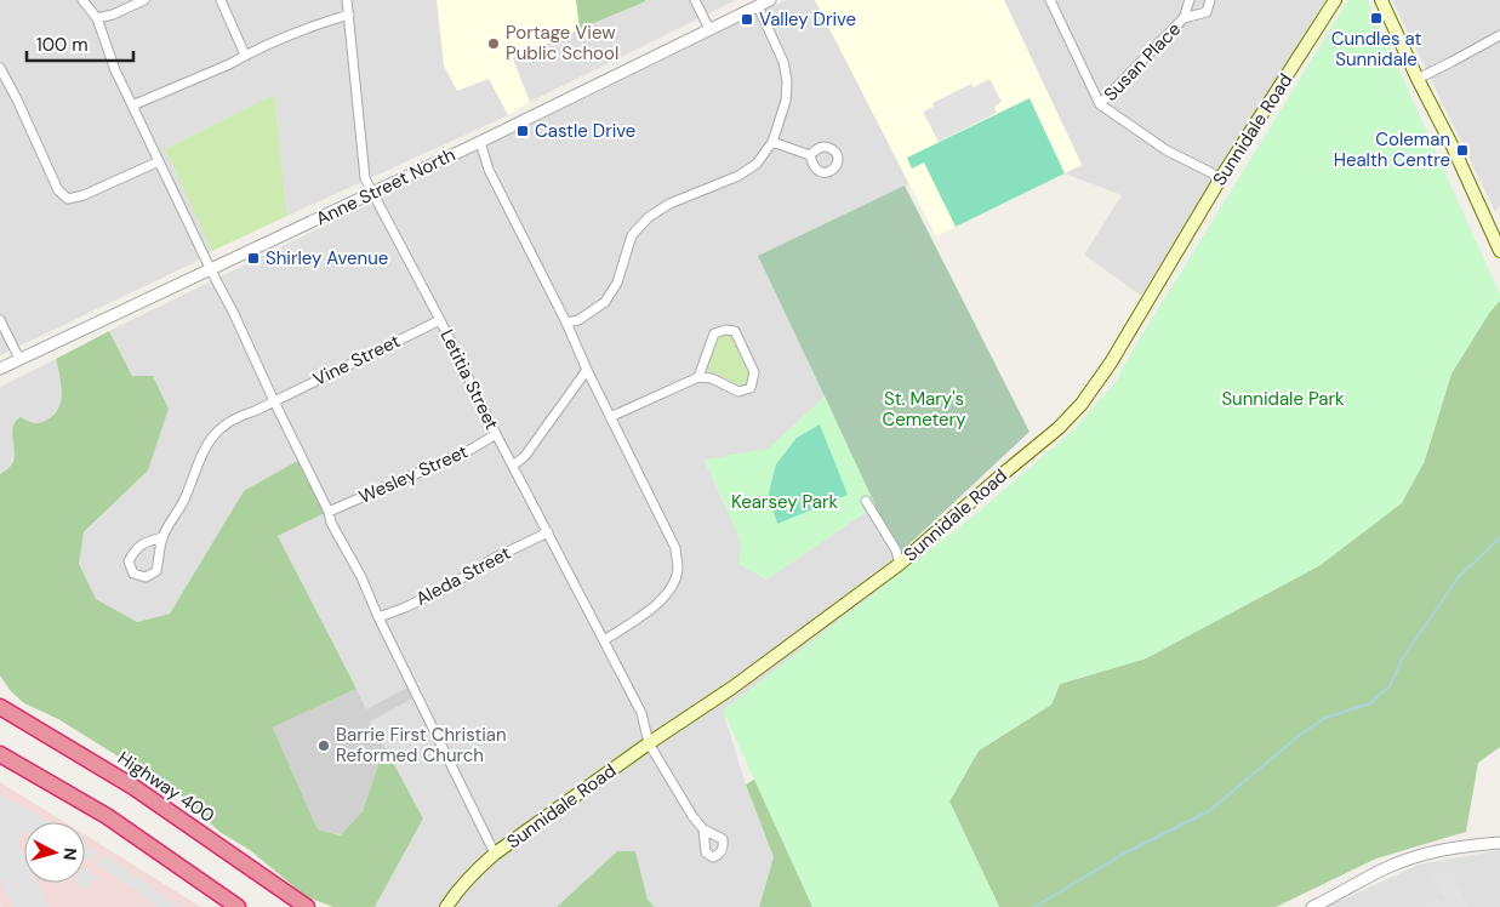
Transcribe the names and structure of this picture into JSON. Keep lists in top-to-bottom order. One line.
{"streets":{"highway":["Highway 400"],"main road":["Sunnidale Road"],"street":["Susan Place","Anne Street North","Vine Street","Letitia Street","Wesley Street","Aleda Street"]},"crossings":[["Sunnidale Road","Letitia Street"],["Anne Street North","Letitia Street"],["Vine Street","Letitia Street"],["Letitia Street","Wesley Street"],["Letitia Street","Aleda Street"]],"parks":["St. Mary's Cemetery","Sunnidale Park","Kearsey Park"],"places":{"transit":["Cundles at Sunnidale","Valley Drive","Castle Drive","Coleman Health Centre","Shirley Avenue"],"other":["Portage View Public School","Barrie First Christian Reformed Church"]},"scale_bar":"100 m","north":"right"}
